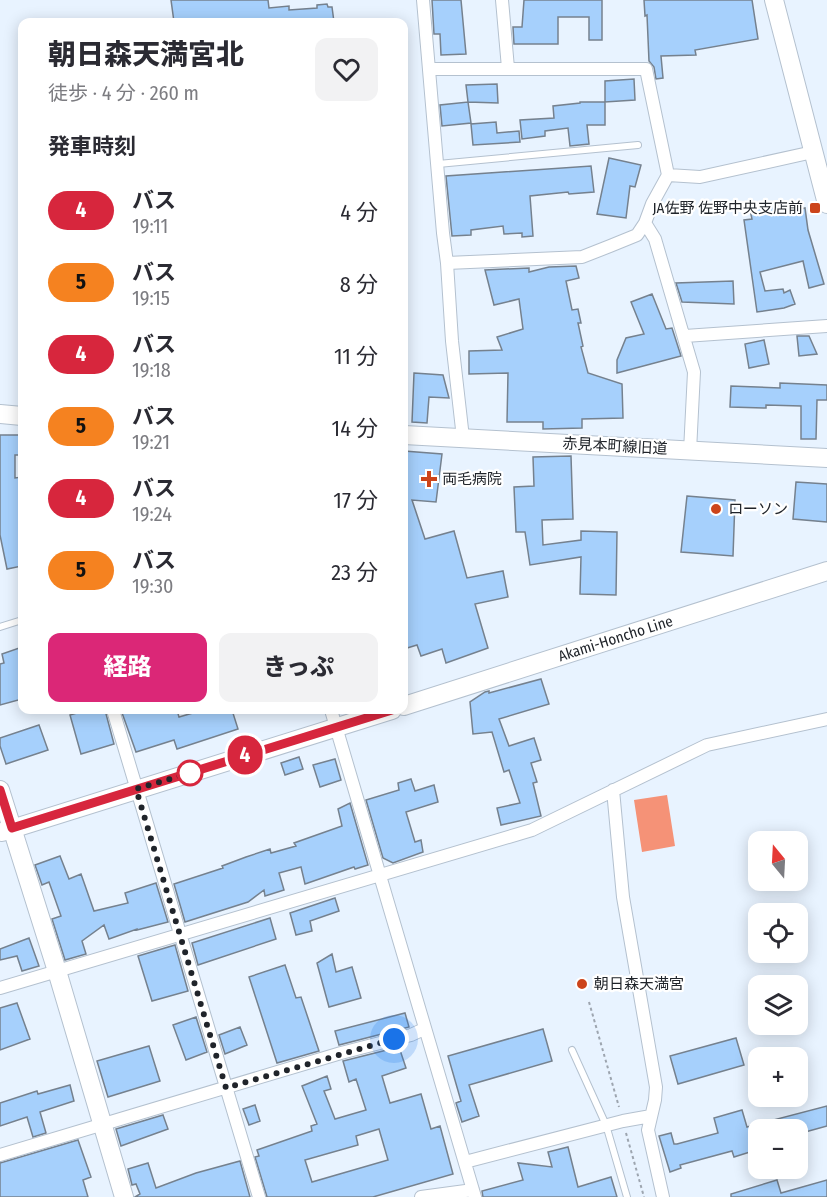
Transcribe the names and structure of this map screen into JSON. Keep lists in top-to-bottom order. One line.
{"streets":{"street":["赤見本町線旧道","Akami-Honcho Line"]},"places":{"transit":["JA佐野 佐野中央支店前"],"health":["両毛病院"],"other":["ローソン","朝日森天満宮"]},"lines":["bus line 4"],"north":"top","page":{"on_map":"4","heading":[["朝日森天満宮北","徒歩 · 4 分 · 260 m"],"発車時刻"],"list":[{"mark":"4","name":"バス","note":"19:11","value":"4 分"},{"mark":"5","name":"バス","note":"19:15","value":"8 分"},{"mark":"4","name":"バス","note":"19:18","value":"11 分"},{"mark":"5","name":"バス","note":"19:21","value":"14 分"},{"mark":"4","name":"バス","note":"19:24","value":"17 分"},{"mark":"5","name":"バス","note":"19:30","value":"23 分"}],"buttons":["経路","きっぷ"],"map_buttons":["+","−"]}}
